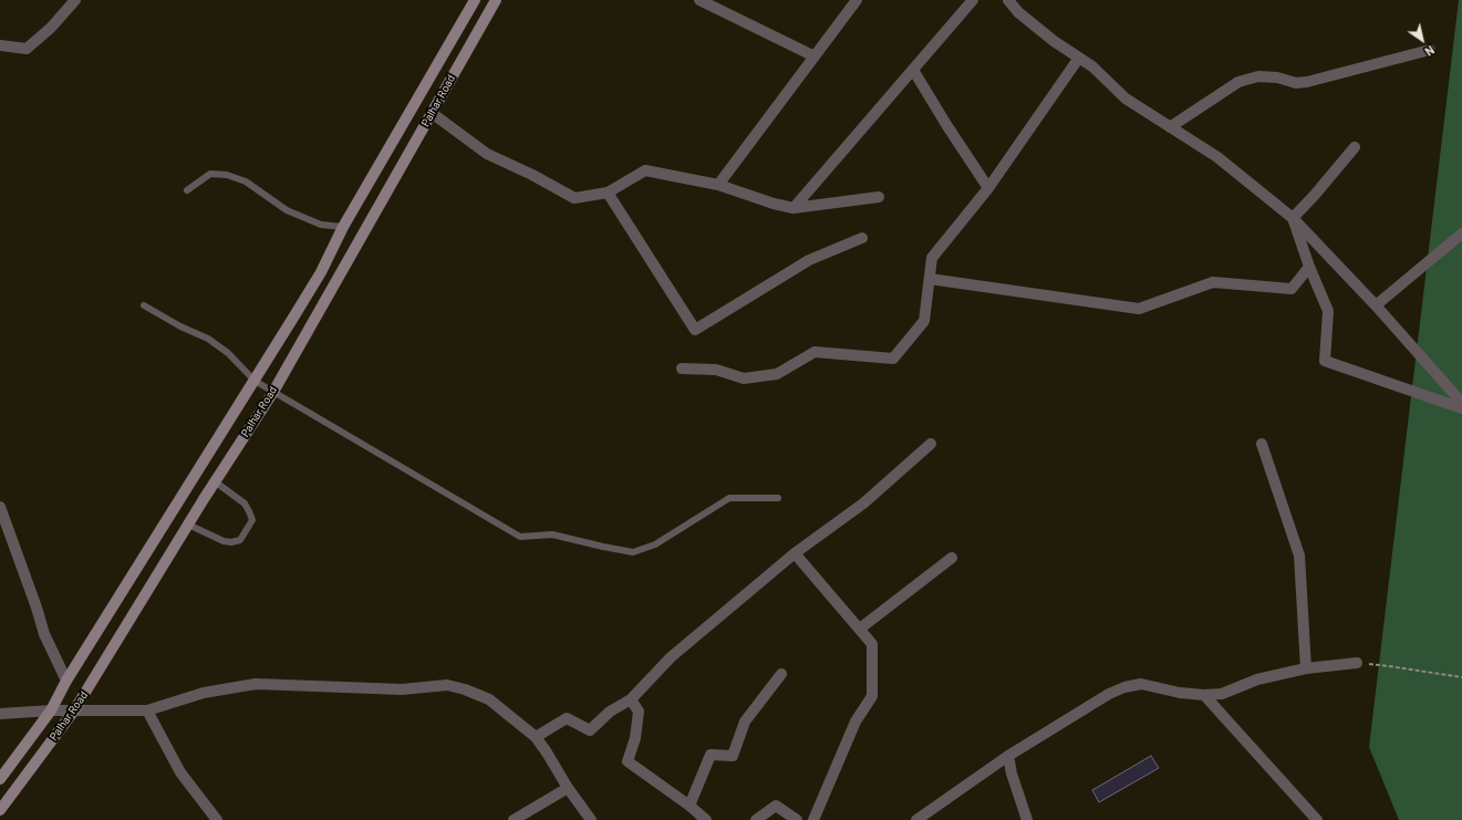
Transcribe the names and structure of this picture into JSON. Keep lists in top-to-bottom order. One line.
{"streets":{"main road":["Palhar Road"]},"north":"bottom right"}
